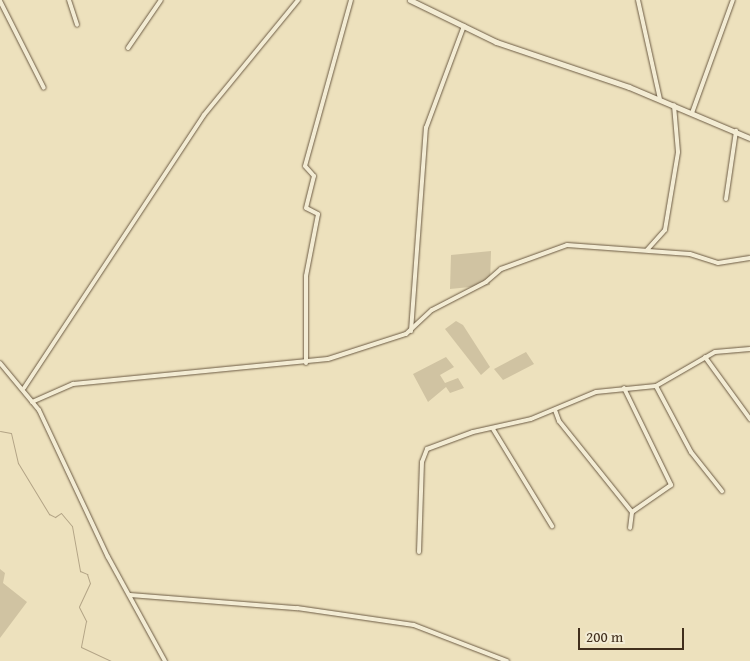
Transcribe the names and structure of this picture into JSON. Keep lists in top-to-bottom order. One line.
{"scale_bar":"200 m"}
